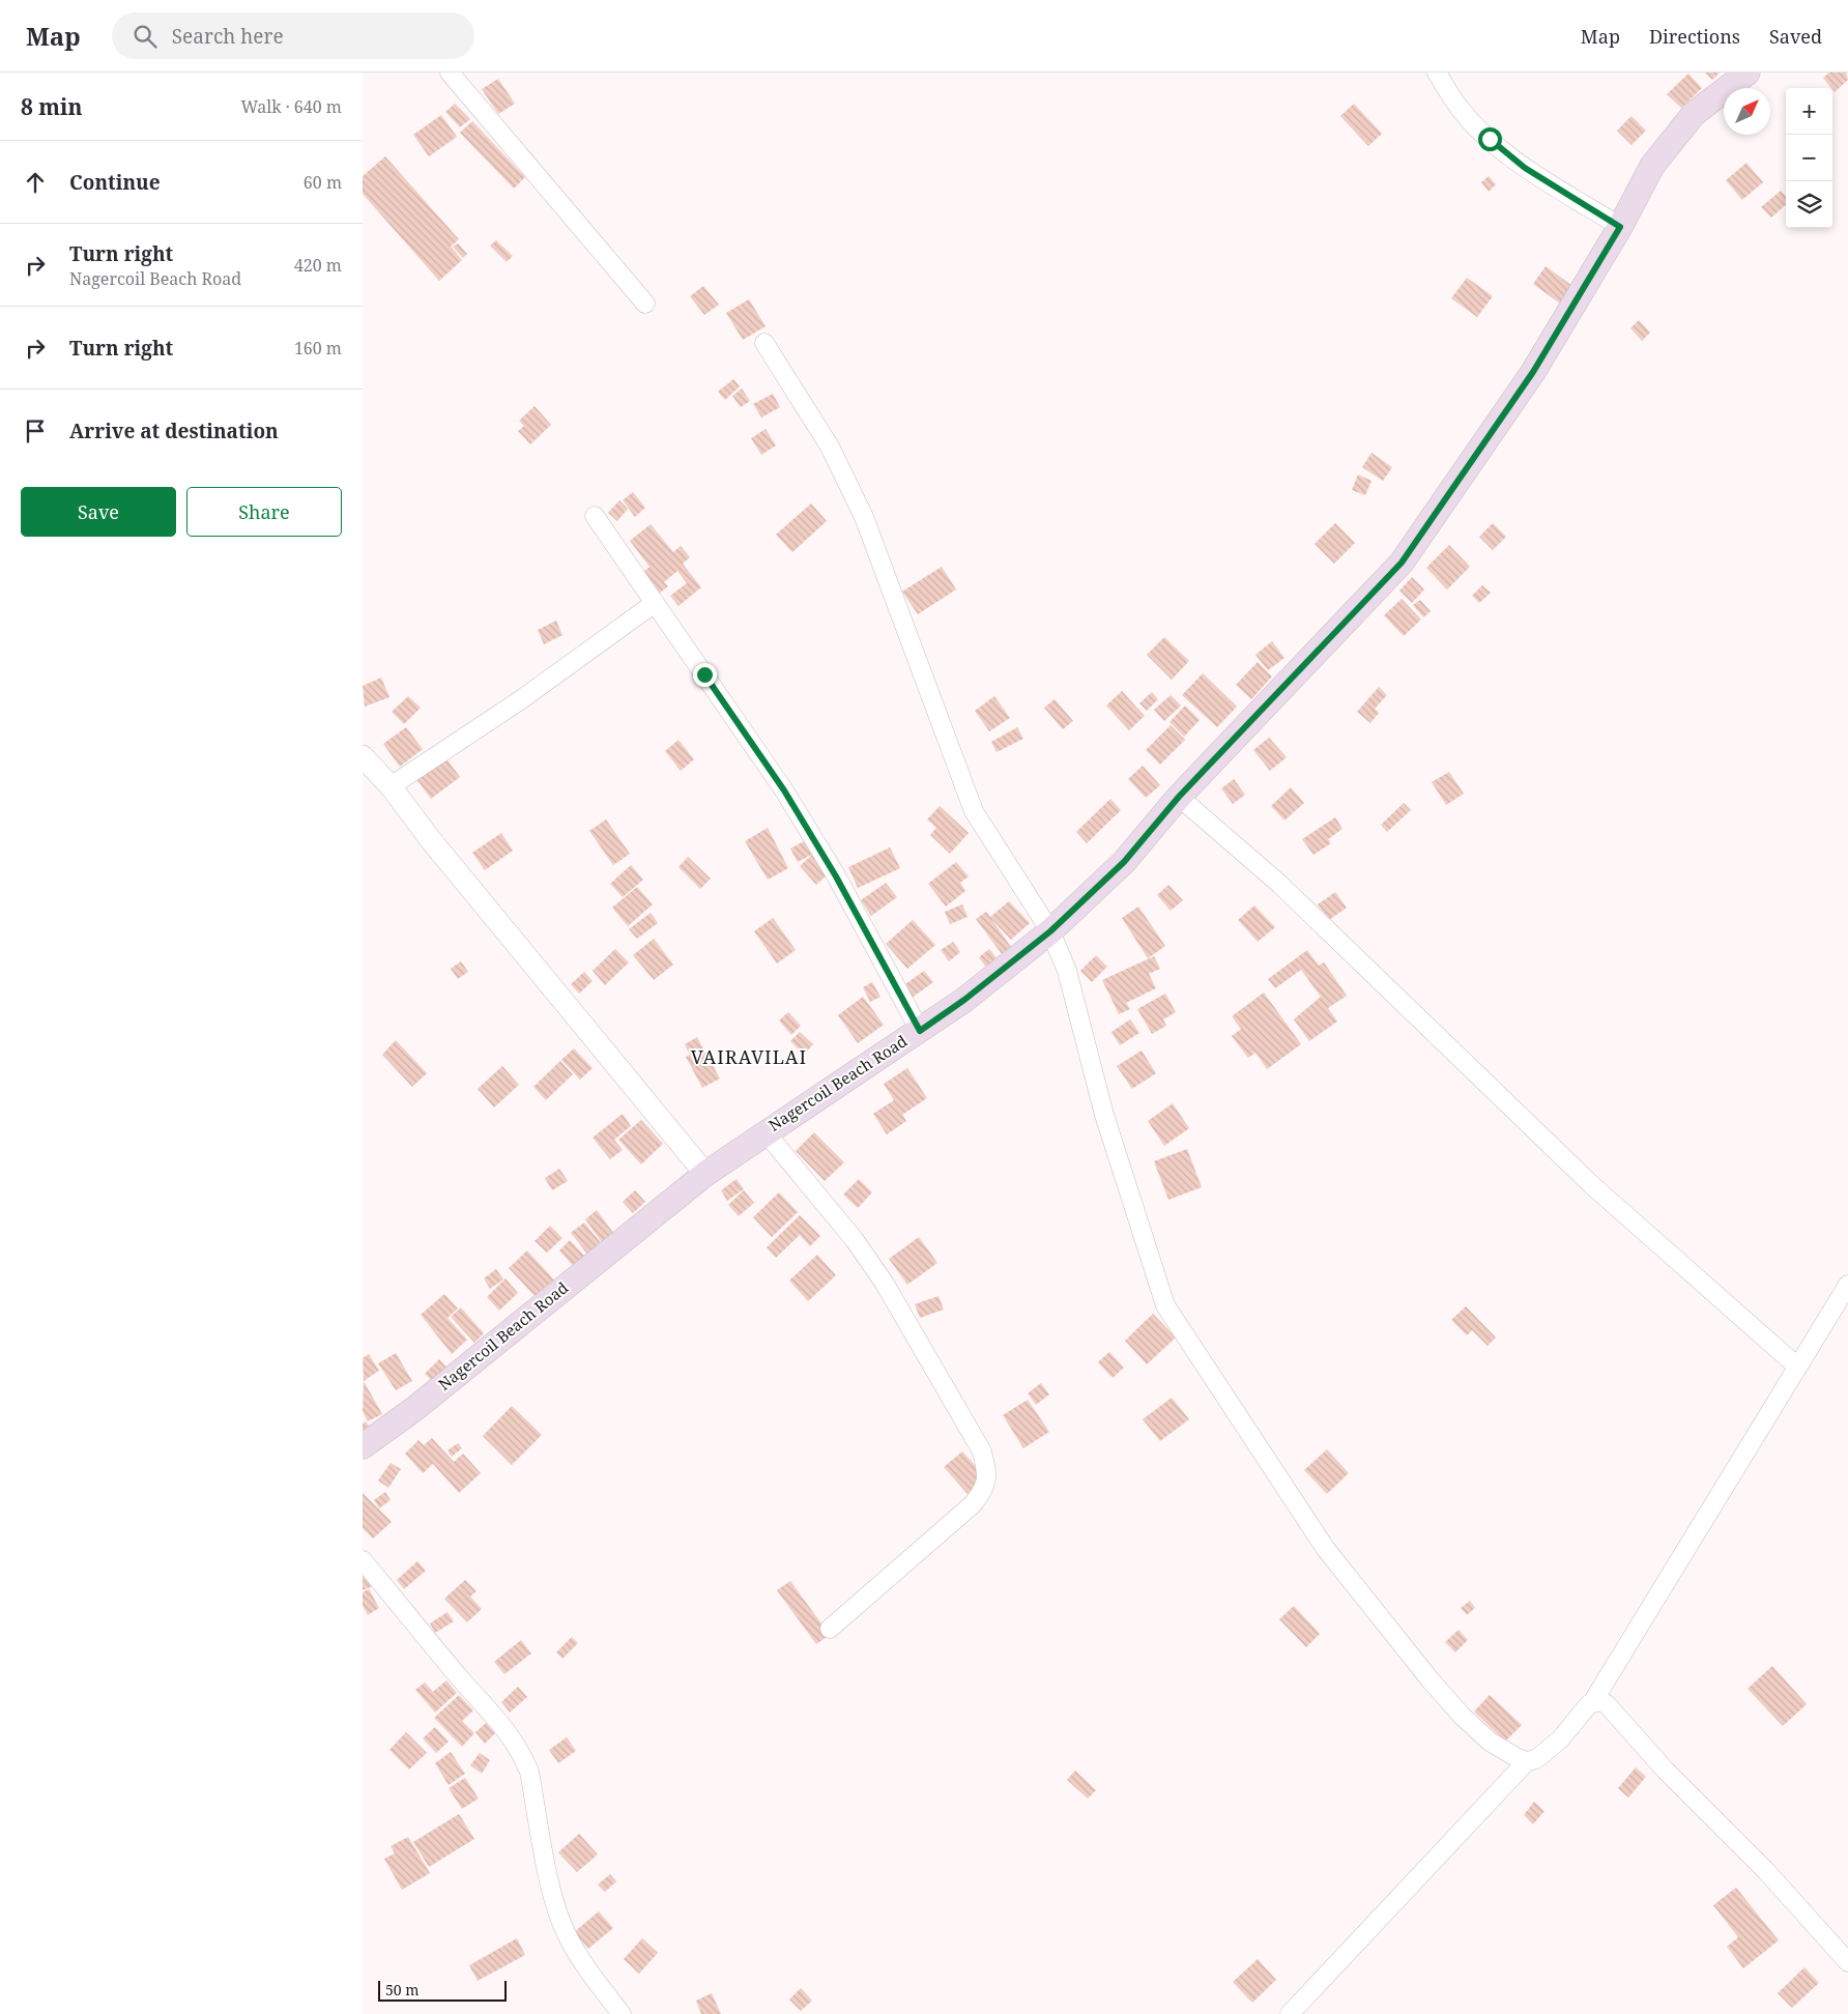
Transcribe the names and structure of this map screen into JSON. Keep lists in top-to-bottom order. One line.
{"streets":{"main road":["Nagercoil Beach Road"]},"districts":["VAIRAVILAI"],"scale_bar":"50 m","north":"top right","page":{"header":"Map","search":"Search here","nav":["Map","Directions","Saved"],"heading":["8 min","Walk · 640 m"],"map_buttons":["+","−"],"list":[["Continue","60 m"],["Turn right","Nagercoil Beach Road","420 m"],["Turn right","160 m"],"Arrive at destination"],"buttons":["Save","Share"],"scale":"50 m"}}
